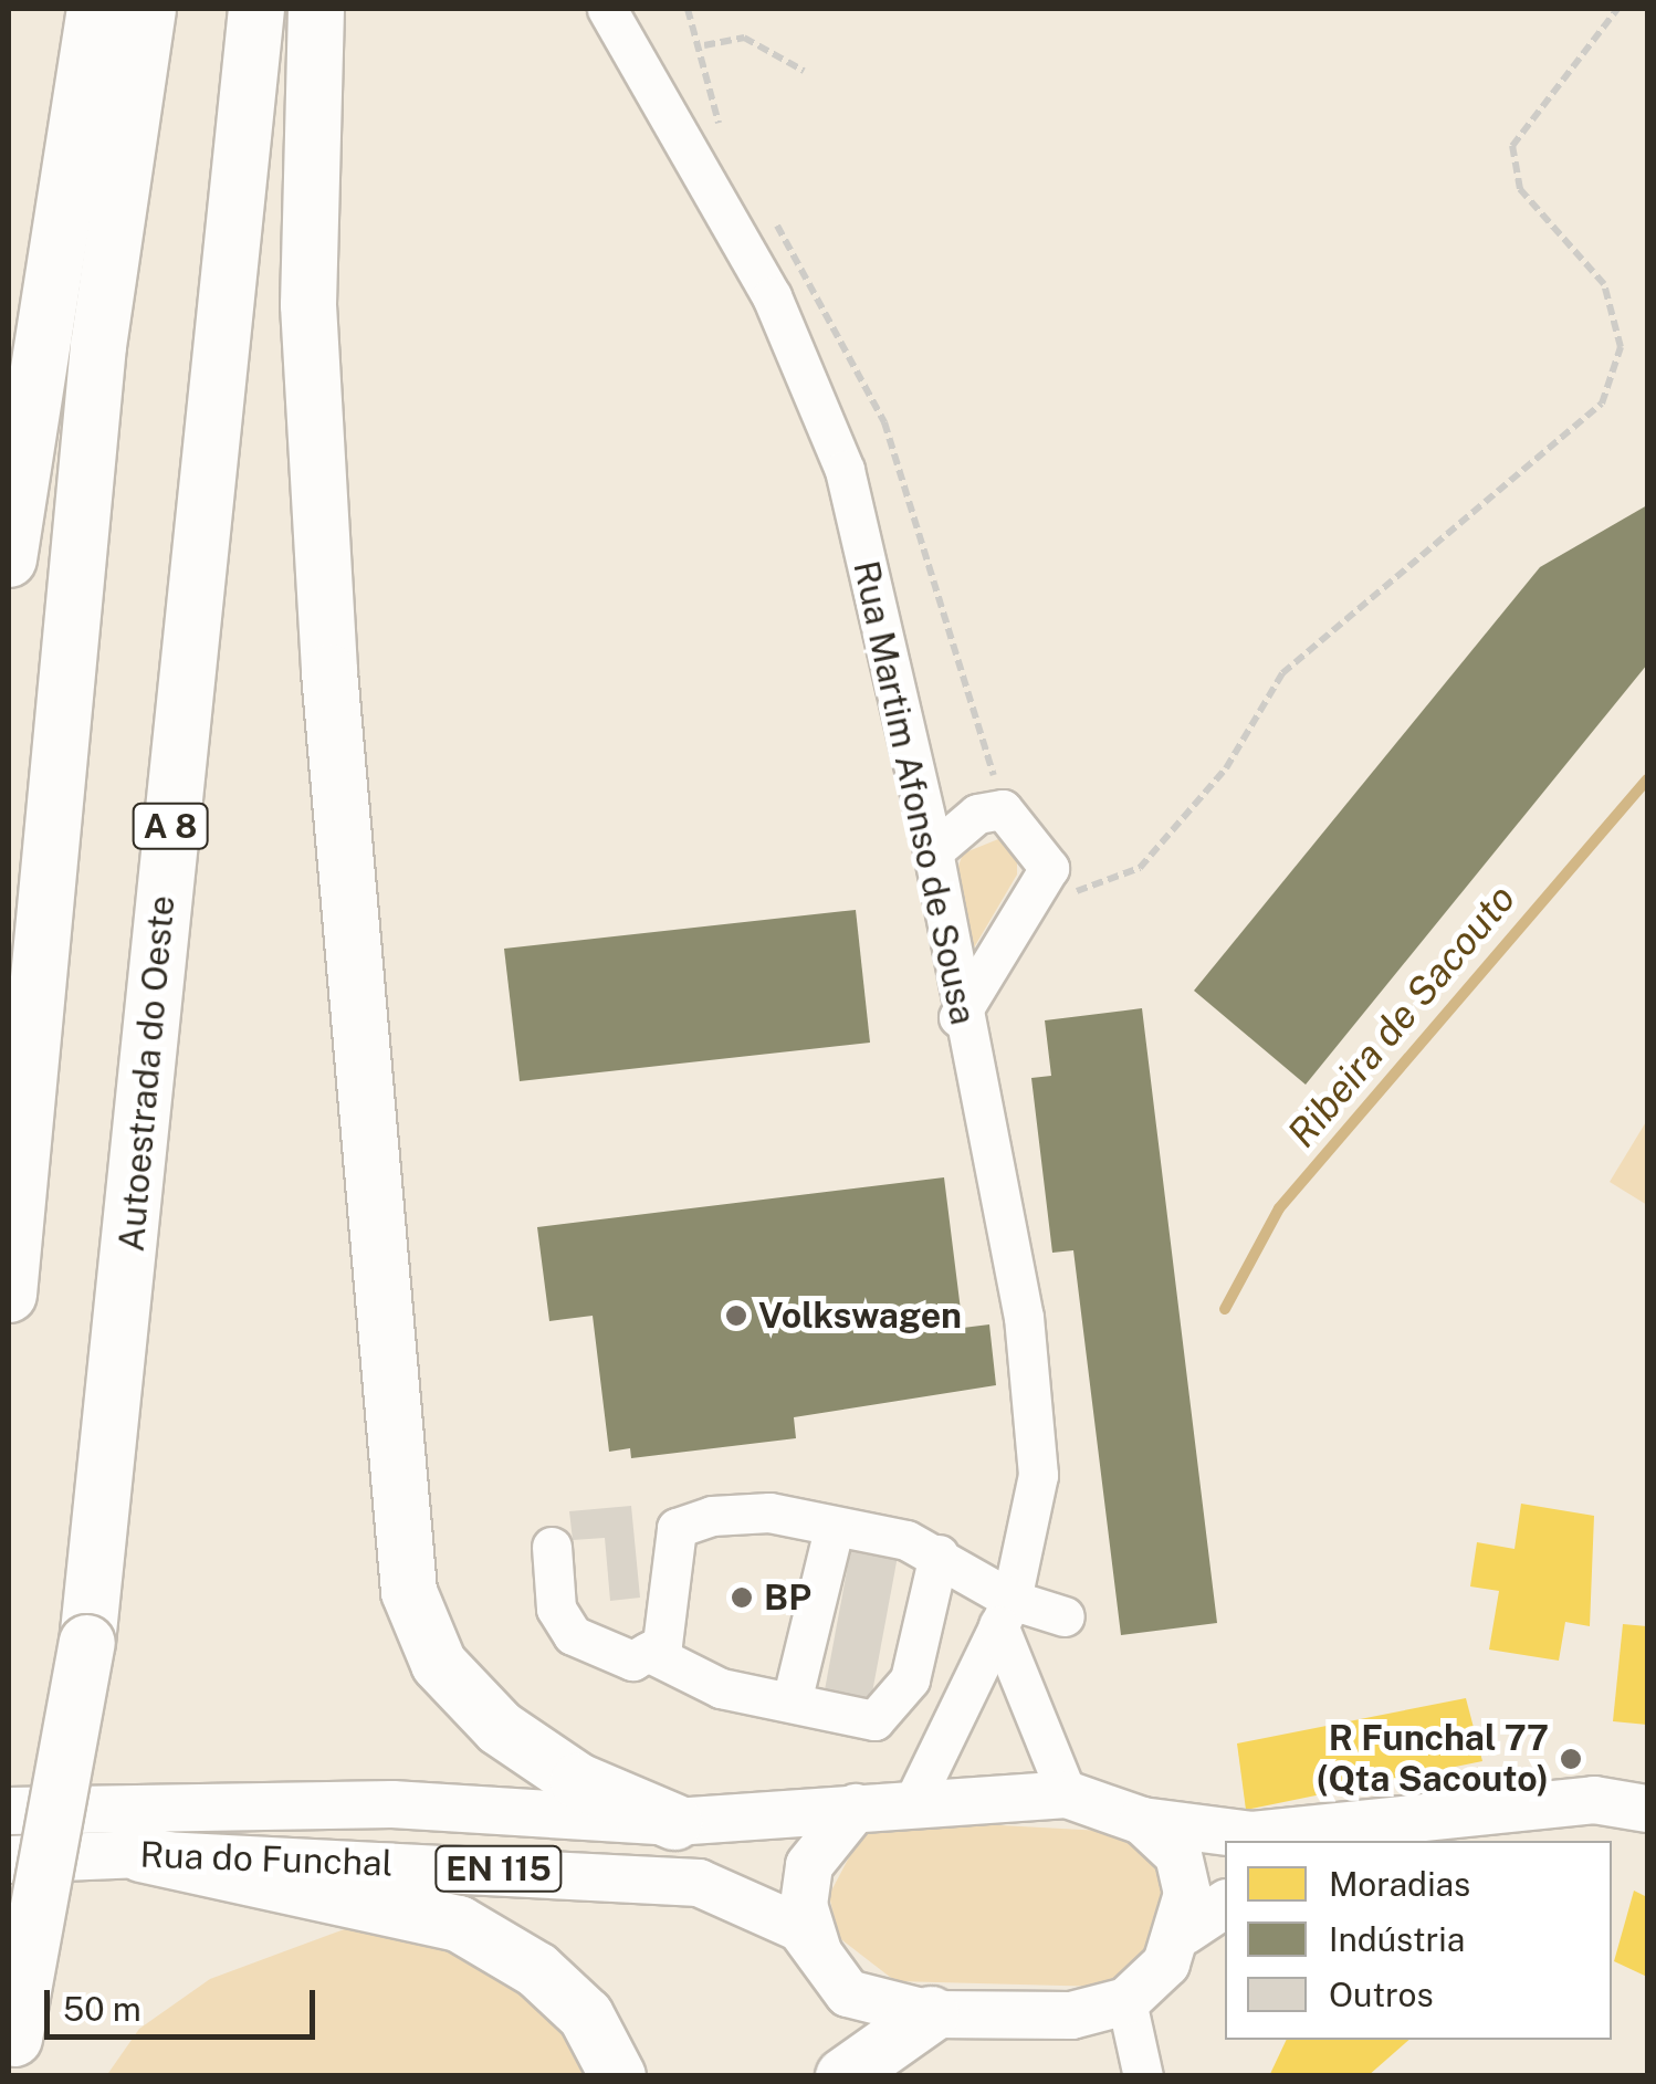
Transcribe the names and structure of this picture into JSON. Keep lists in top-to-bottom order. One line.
{"streets":{"highway":["A 8","Autoestrada do Oeste"],"main road":["Rua do Funchal","EN 115"],"street":["Rua Martim Afonso de Sousa"]},"crossings":[["Rua Martim Afonso de Sousa","Rua do Funchal"]],"water":["Ribeira de Sacouto"],"places":["Volkswagen","BP","R Funchal 77 (Qta Sacouto)"],"legend":["Moradias","Indústria","Outros"],"scale_bar":"50 m"}
